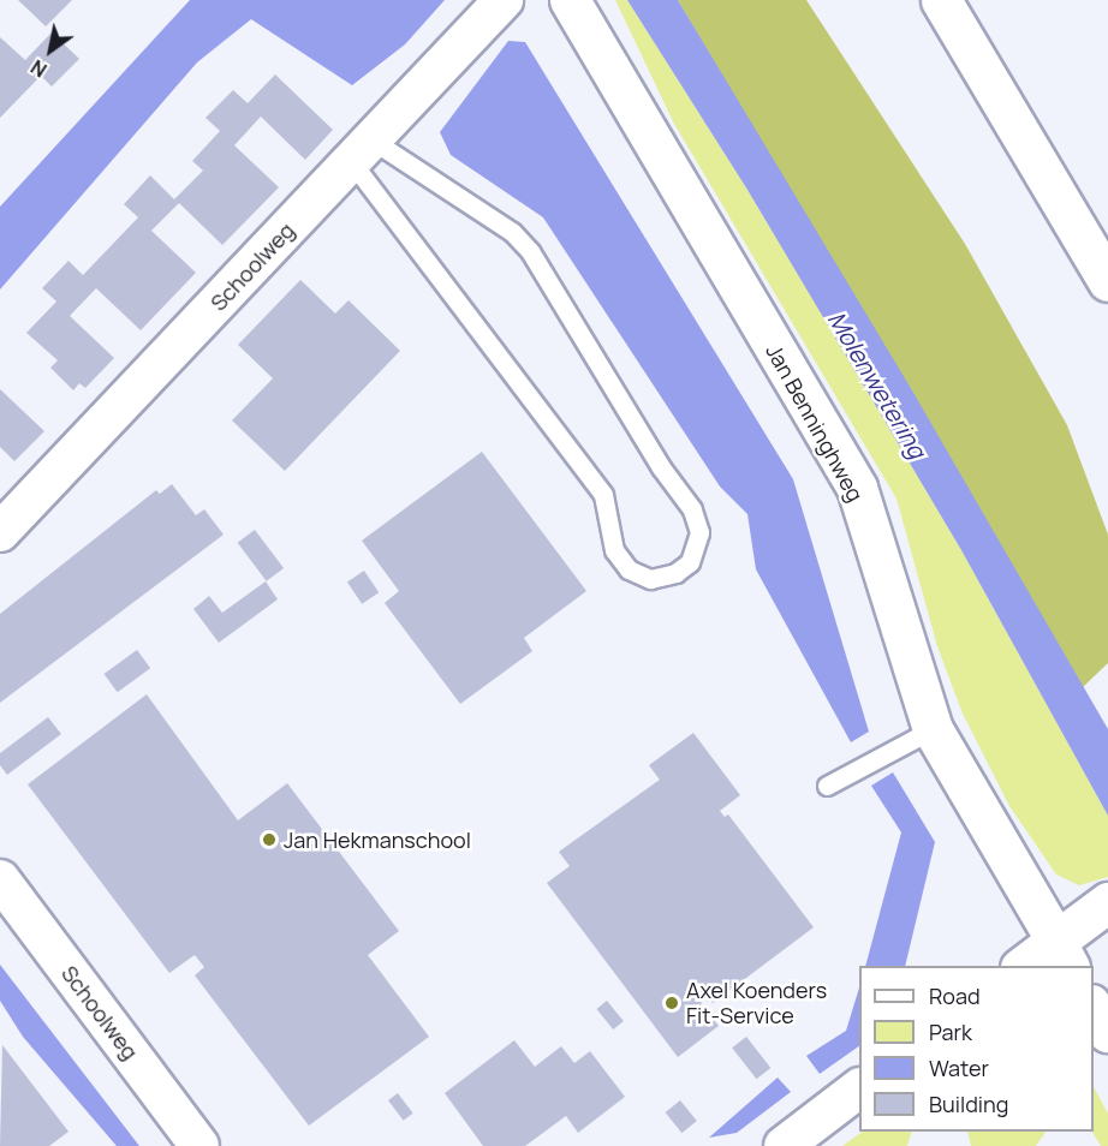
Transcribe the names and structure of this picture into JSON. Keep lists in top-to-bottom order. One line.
{"streets":{"main road":["Jan Benninghweg"],"street":["Schoolweg"]},"water":["Molenwetering"],"places":["Jan Hekmanschool","Axel Koenders Fit-Service"],"legend":["Road","Park","Water","Building"],"north":"bottom left"}
